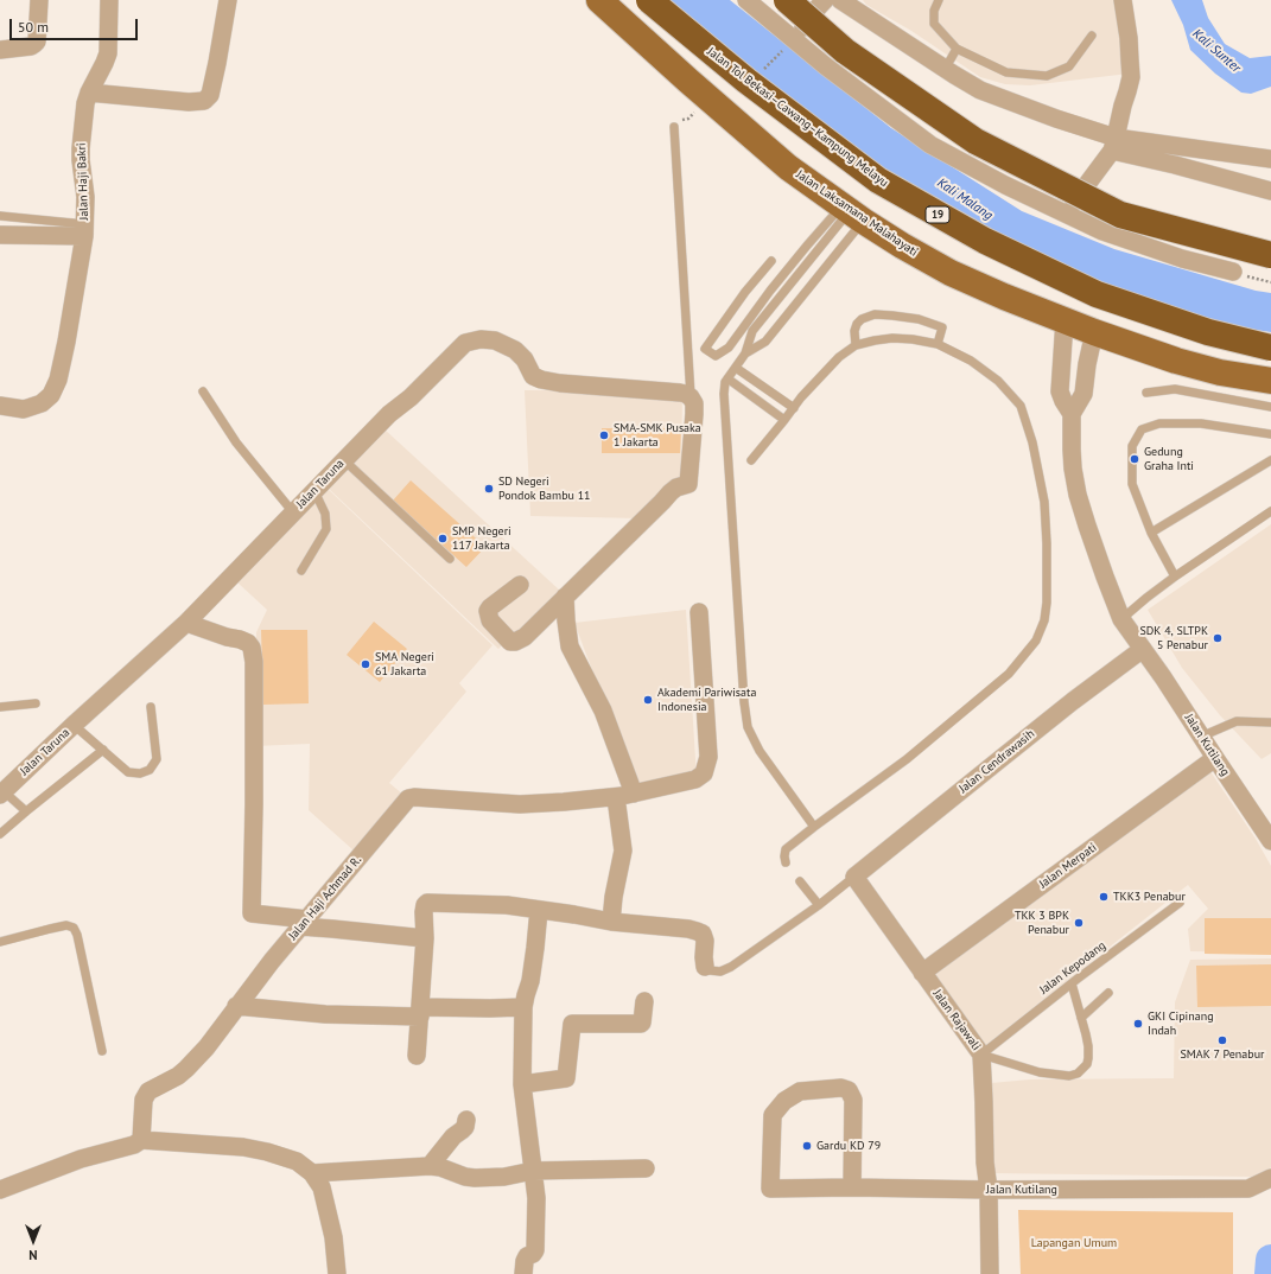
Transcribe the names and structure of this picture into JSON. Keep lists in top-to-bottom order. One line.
{"streets":{"highway":["Jalan Tol Bekasi–Cawang–Kampung Melayu","19"],"main road":["Jalan Laksamana Malahayati"],"street":["Jalan Haji Bakri","Jalan Taruna","Jalan Kutilang","Jalan Cendrawasih","Jalan Merpati","Jalan Haji Achmad R.","Jalan Rajawali"],"lane":["Jalan Kepodang"]},"crossings":[["Jalan Kutilang","Jalan Cendrawasih"],["Jalan Kutilang","Jalan Merpati"],["Jalan Kutilang","Jalan Rajawali"],["Jalan Cendrawasih","Jalan Rajawali"],["Jalan Merpati","Jalan Rajawali"],["Jalan Kepodang","Jalan Rajawali"]],"water":["Kali Sunter","Kali Malang"],"parks":["Lapangan Umum"],"places":["SMA-SMK Pusaka 1 Jakarta","Gedung Graha Inti","SD Negeri Pondok Bambu 11","SMP Negeri 117 Jakarta","SDK 4, SLTPK 5 Penabur","SMA Negeri 61 Jakarta","Akademi Pariwisata Indonesia","TKK3 Penabur","TKK 3 BPK Penabur","GKI Cipinang Indah","SMAK 7 Penabur","Gardu KD 79"],"scale_bar":"50 m","north":"bottom"}
